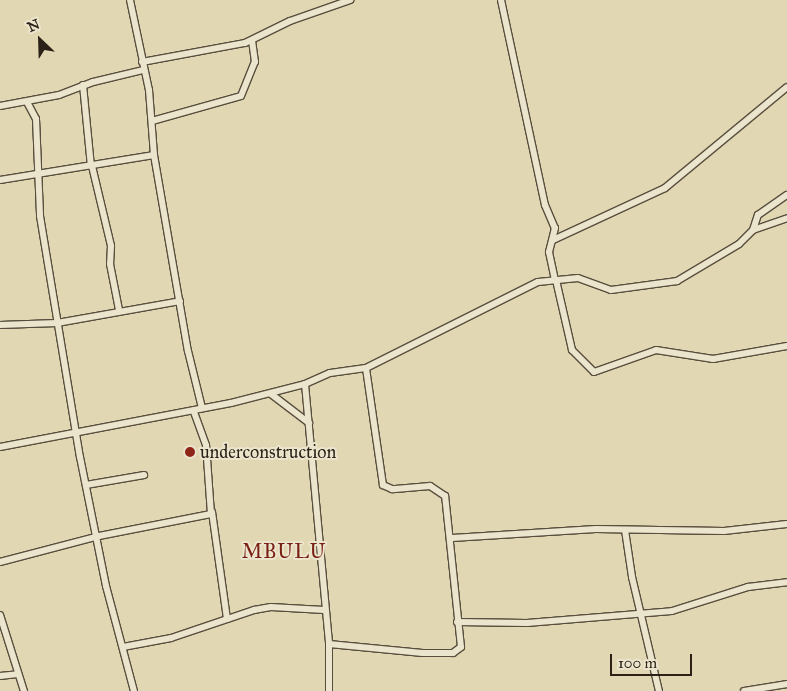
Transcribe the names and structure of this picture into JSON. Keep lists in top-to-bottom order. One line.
{"districts":["MBULU"],"places":["underconstruction"],"scale_bar":"100 m","north":"top left"}
